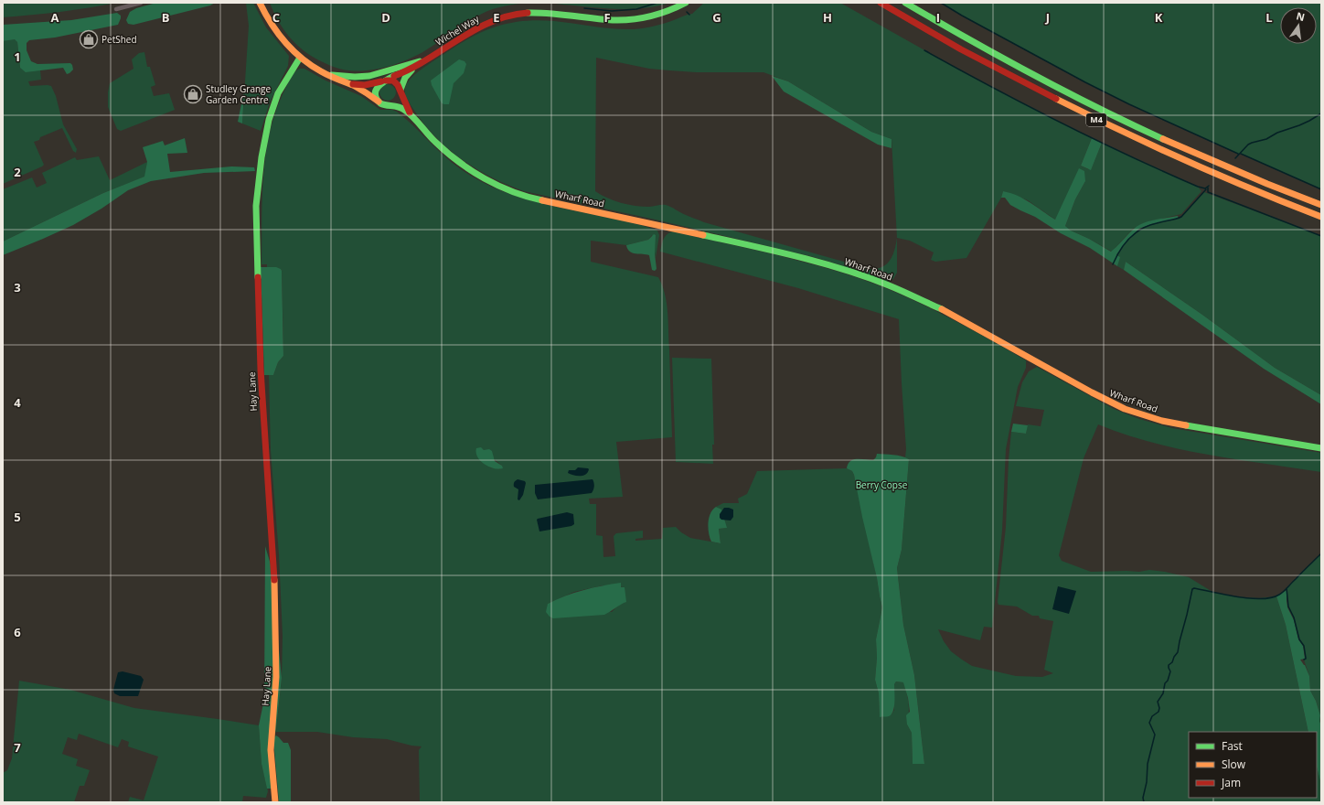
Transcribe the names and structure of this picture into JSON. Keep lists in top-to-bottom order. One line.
{"streets":{"main road":["Wichel Way","M4","Wharf Road","Hay Lane"]},"crossings":[["Wichel Way","Wharf Road"],["Wharf Road","Hay Lane"]],"parks":["Berry Copse"],"places":{"shop":["PetShed","Studley Grange Garden Centre"]},"legend":["Fast","Slow","Jam"],"north":"top","grid":{"columns":["A","B","C","D","E","F","G","H","I","J","K","L"],"rows":["1","2","3","4","5","6","7"]}}
